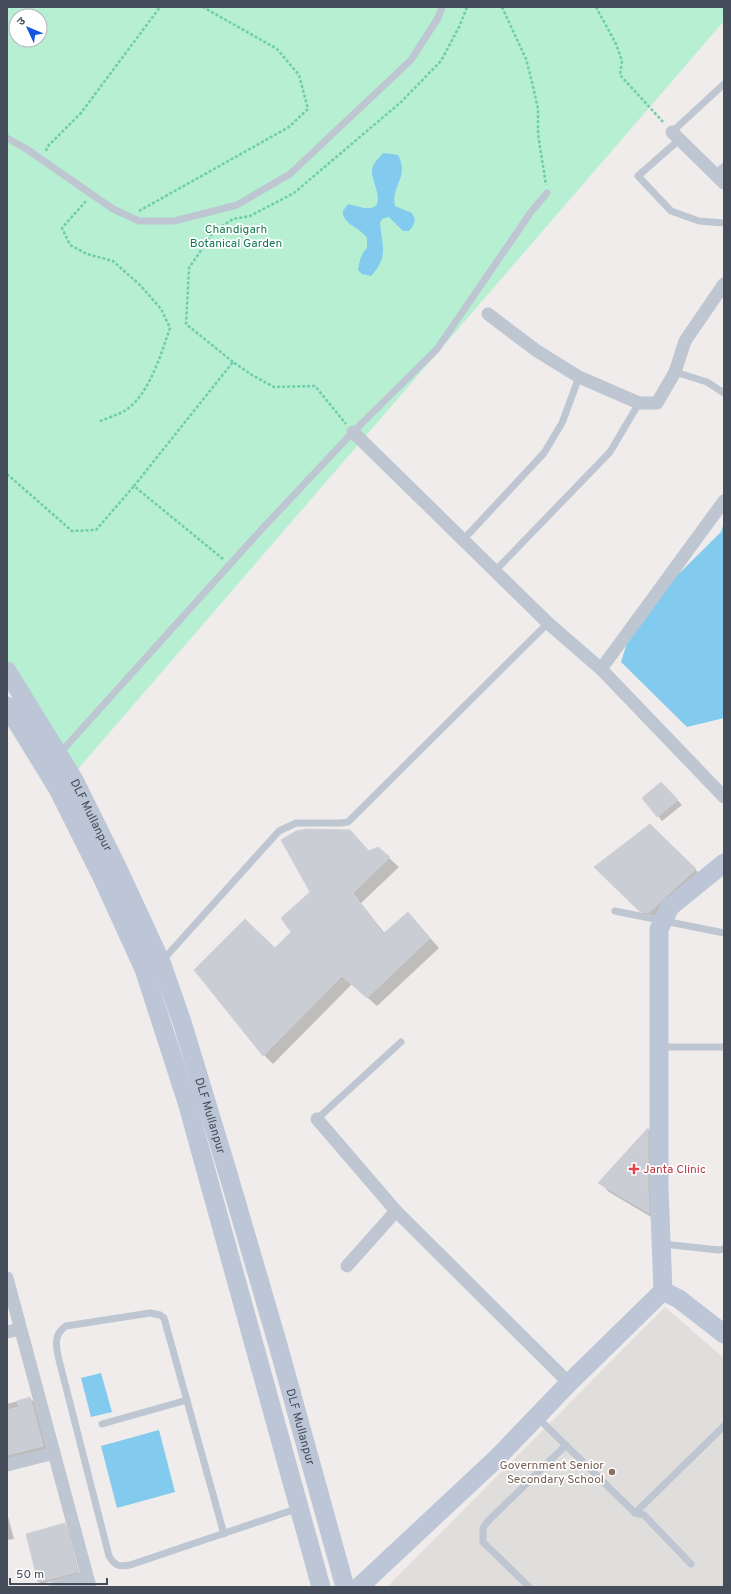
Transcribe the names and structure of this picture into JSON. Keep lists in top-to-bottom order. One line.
{"streets":{"main road":["DLF Mullanpur"]},"parks":["Chandigarh Botanical Garden"],"places":{"health":["Janta Clinic"],"other":["Government Senior Secondary School"]},"scale_bar":"50 m","north":"top left"}
